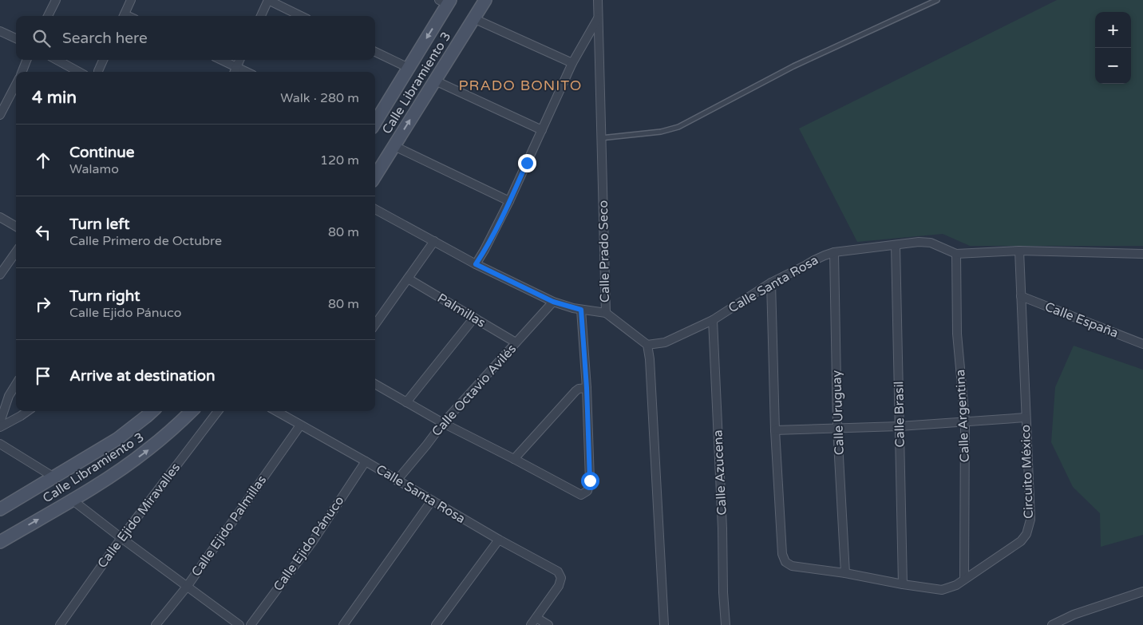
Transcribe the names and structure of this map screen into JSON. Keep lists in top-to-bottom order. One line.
{"streets":{"street":["Calle Libramiento 3","Calle Prado Seco","Calle Santa Rosa","Palmillas","Calle España","Calle Octavio Avilés","Calle Uruguay","Calle Brasil","Calle Argentina","Circuito México","Calle Azucena","Calle Ejido Miravalles","Calle Ejido Palmillas","Calle Ejido Pánuco"]},"crossings":[["Calle Prado Seco","Calle Santa Rosa"],["Calle Santa Rosa","Calle Octavio Avilés"],["Calle Santa Rosa","Calle Uruguay"],["Calle Santa Rosa","Calle Brasil"],["Calle Santa Rosa","Calle Argentina"],["Calle Santa Rosa","Circuito México"],["Calle Santa Rosa","Calle Azucena"],["Calle Santa Rosa","Calle Ejido Palmillas"],["Calle Santa Rosa","Calle Ejido Pánuco"],["Palmillas","Calle Octavio Avilés"],["Calle España","Circuito México"],["Calle Uruguay","Circuito México"],["Calle Brasil","Circuito México"],["Calle Argentina","Circuito México"]],"districts":["PRADO BONITO"],"page":{"map_buttons":["+","−"],"search":"Search here","heading":["4 min","Walk · 280 m"],"list":[["Continue","Walamo","120 m"],["Turn left","Calle Primero de Octubre","80 m"],["Turn right","Calle Ejido Pánuco","80 m"],"Arrive at destination"]}}
